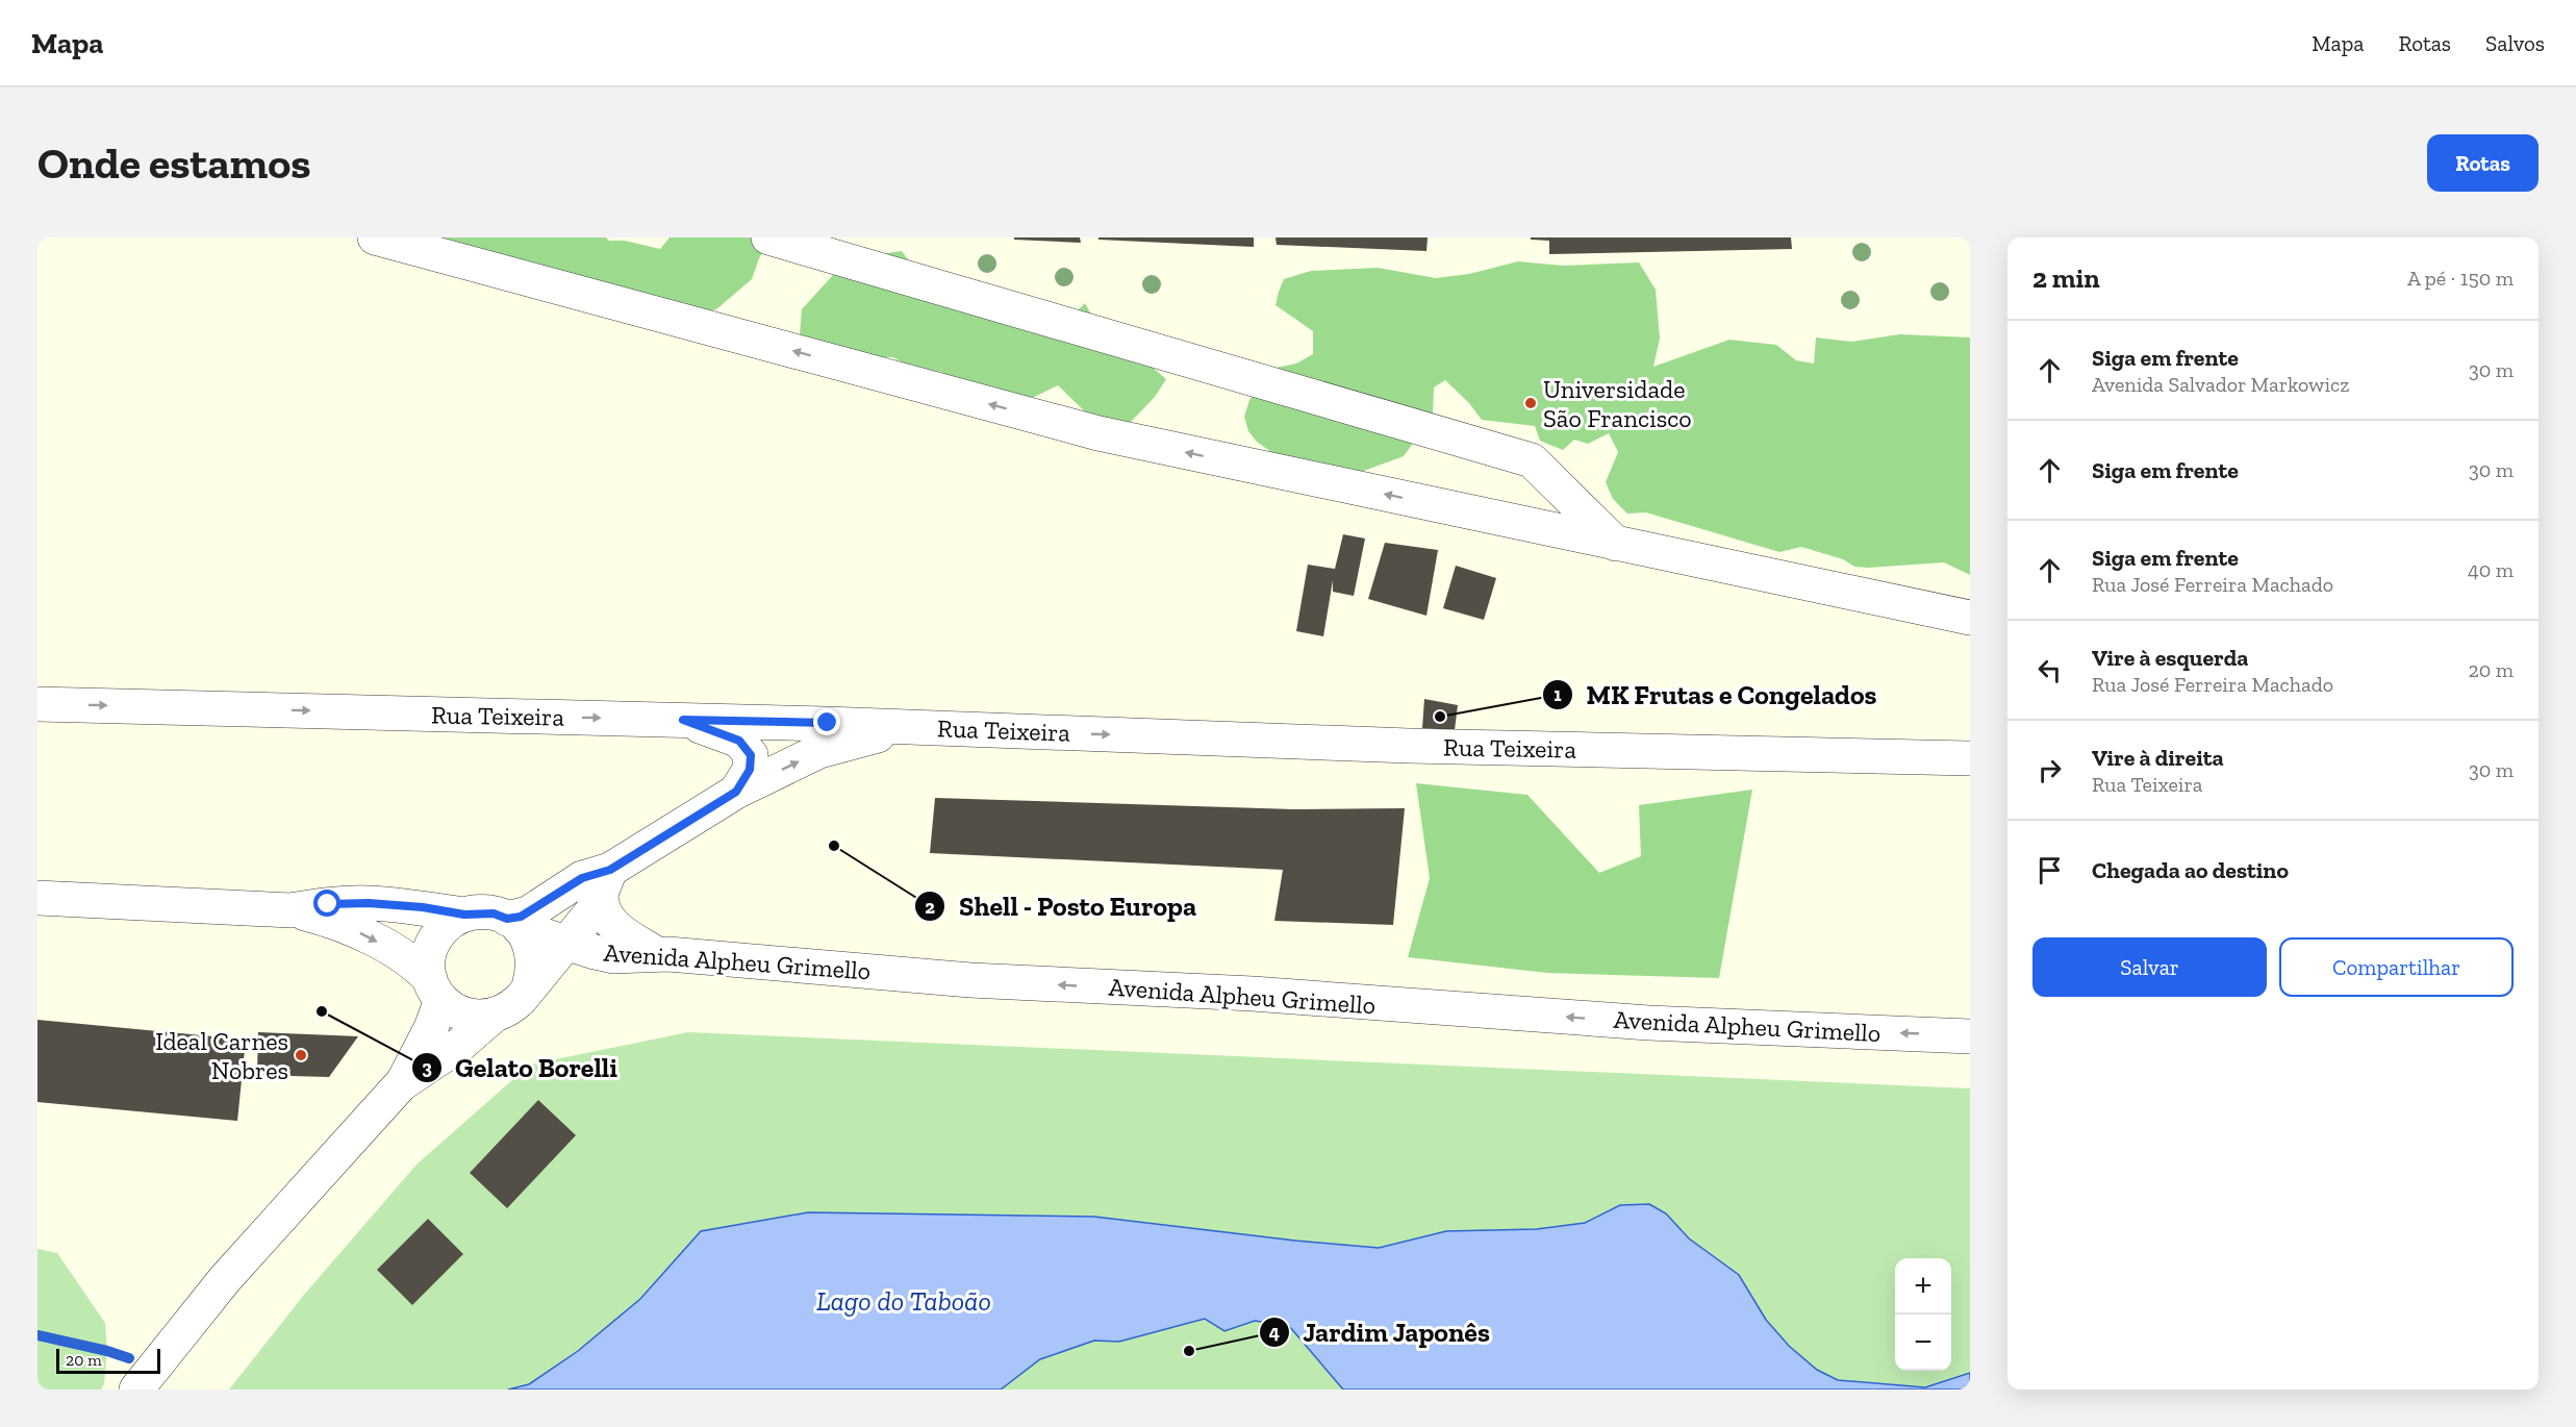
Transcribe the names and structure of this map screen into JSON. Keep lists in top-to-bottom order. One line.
{"streets":{"street":["Rua Teixeira","Avenida Alpheu Grimello"]},"one_way":["Avenida Alpheu Grimello"],"water":["Lago do Taboão"],"places":["Universidade São Francisco","MK Frutas e Congelados","Shell - Posto Europa","Gelato Borelli","Ideal Carnes Nobres","Jardim Japonês"],"scale_bar":"20 m","page":{"header":"Mapa","nav":["Mapa","Rotas","Salvos"],"buttons":["Rotas",["Salvar","Compartilhar"]],"title":"Onde estamos","heading":["2 min","A pé · 150 m"],"list":[["Siga em frente","Avenida Salvador Markowicz","30 m"],["Siga em frente","30 m"],["Siga em frente","Rua José Ferreira Machado","40 m"],["Vire à esquerda","Rua José Ferreira Machado","20 m"],["Vire à direita","Rua Teixeira","30 m"],"Chegada ao destino"],"map_buttons":["+","−"],"scale":"20 m"}}
